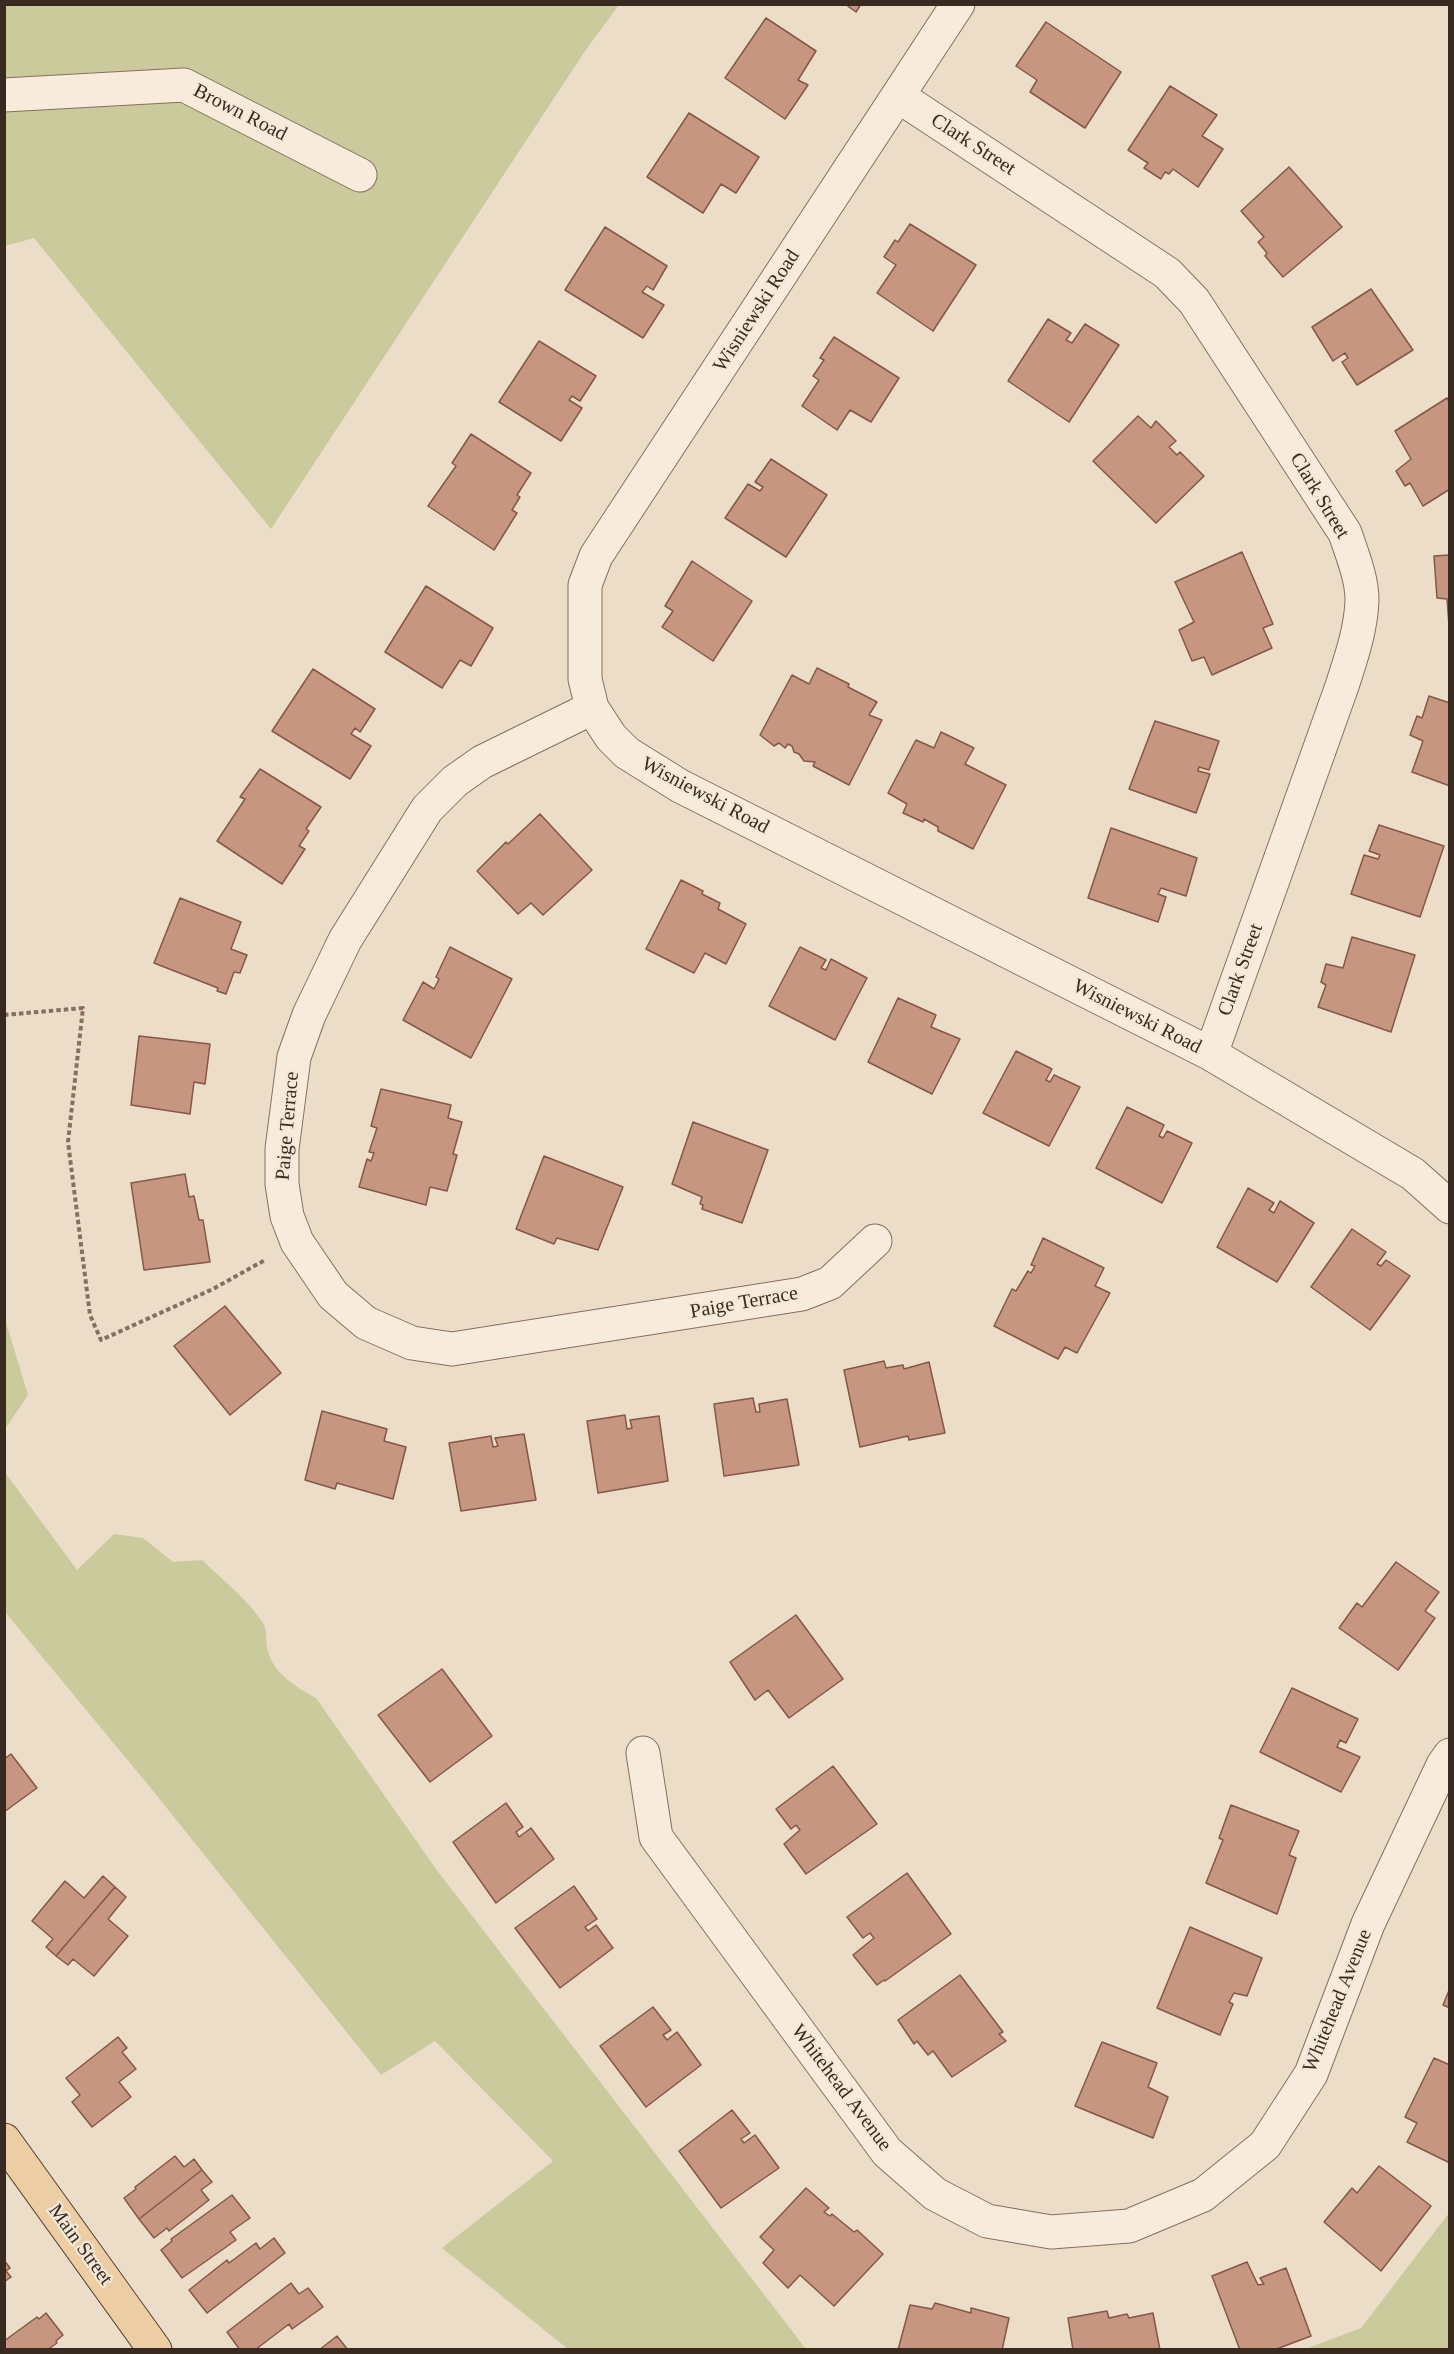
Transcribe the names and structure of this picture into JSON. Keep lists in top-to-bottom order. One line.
{"streets":{"main road":["Main Street"],"street":["Brown Road","Clark Street","Wisniewski Road","Paige Terrace","Whitehead Avenue"]},"crossings":[["Clark Street","Wisniewski Road"],["Wisniewski Road","Paige Terrace"]]}
